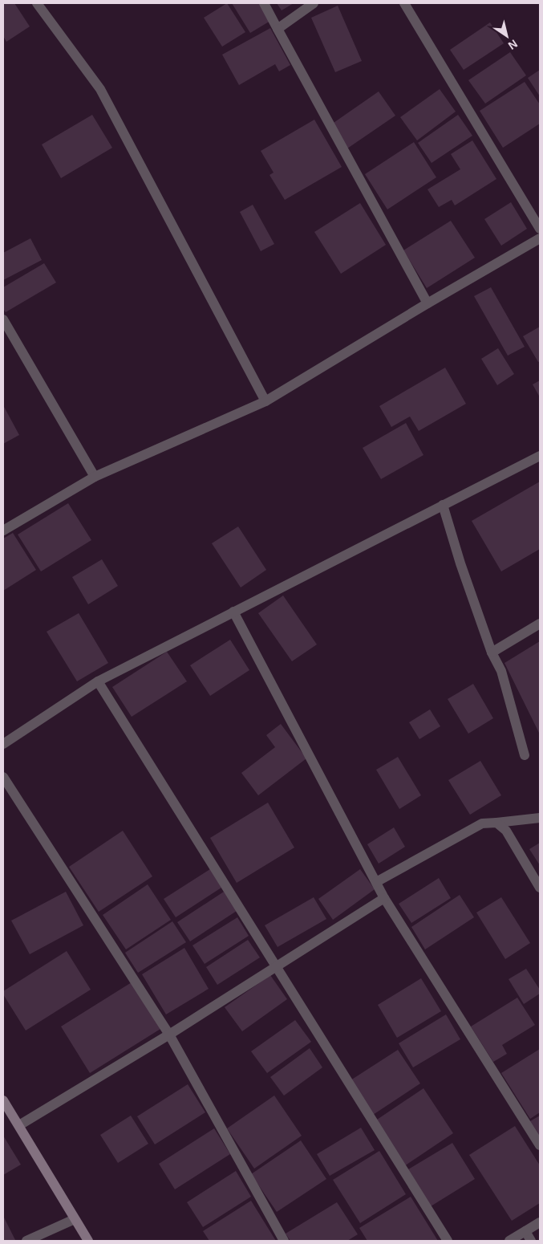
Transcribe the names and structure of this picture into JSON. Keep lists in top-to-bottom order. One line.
{"north":"bottom right"}
